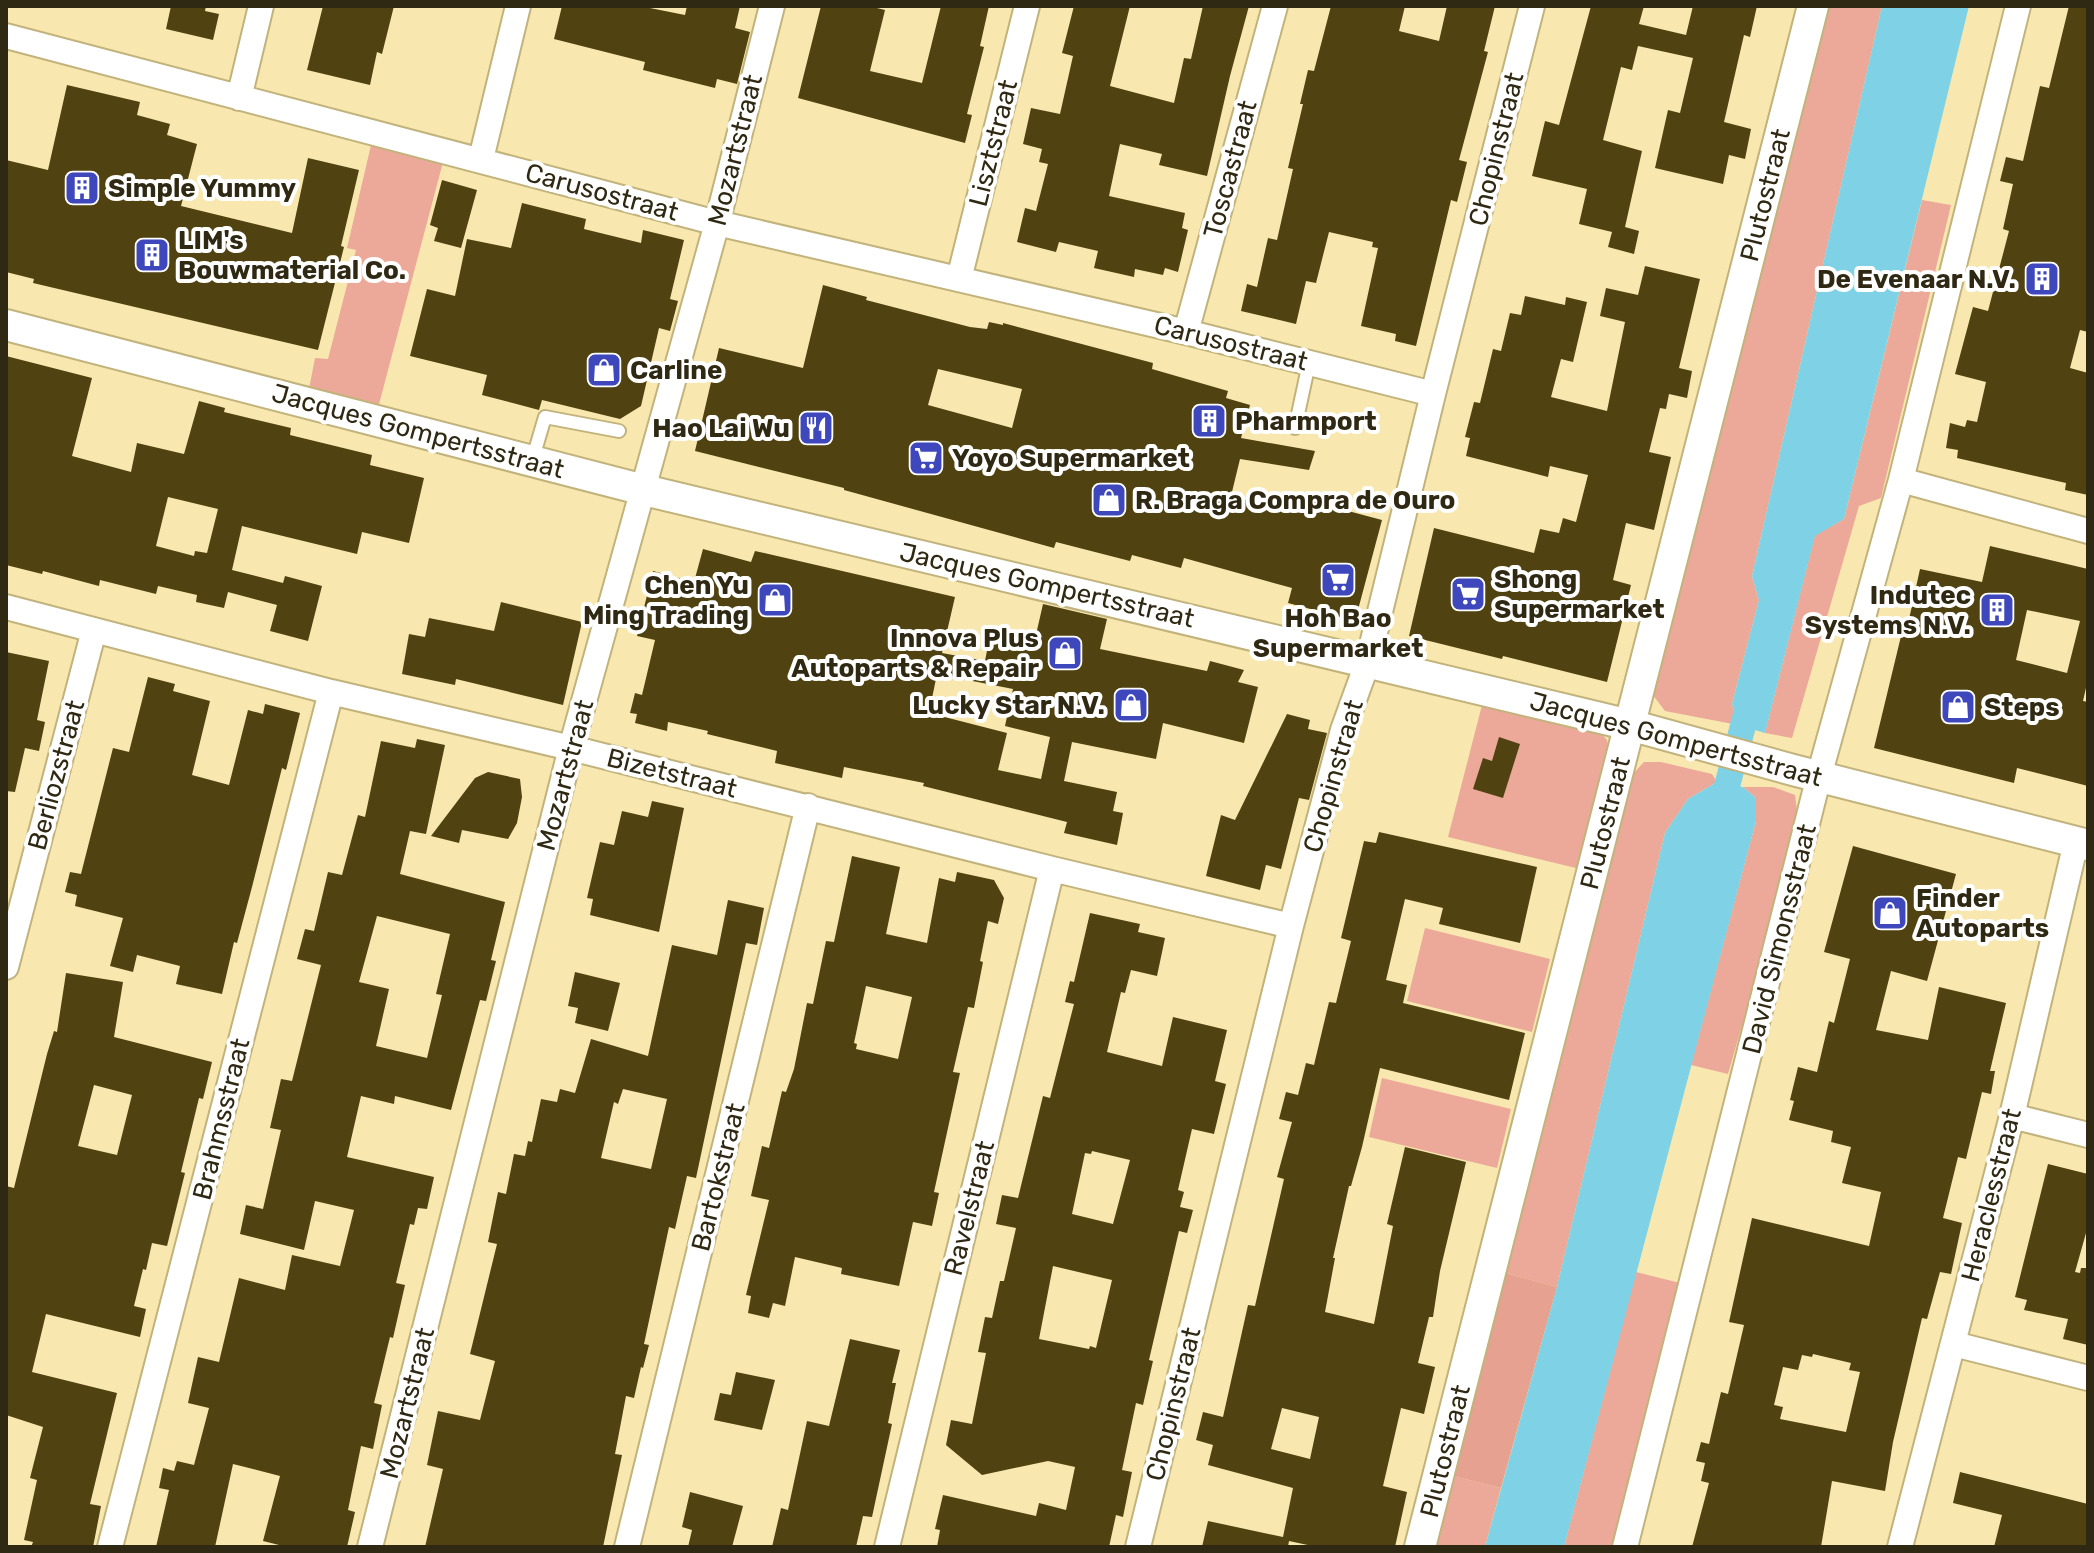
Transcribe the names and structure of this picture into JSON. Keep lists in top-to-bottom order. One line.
{"streets":{"street":["Lisztstraat","Chopinstraat","Mozartstraat","Toscastraat","Carusostraat","Plutostraat","Jacques Gompertsstraat","Bizetstraat","Berliozstraat","David Simonsstraat","Brahmsstraat","Bartokstraat","Heraclesstraat","Ravelstraat"]},"crossings":[["Lisztstraat","Carusostraat"],["Chopinstraat","Carusostraat"],["Chopinstraat","Jacques Gompertsstraat"],["Chopinstraat","Bizetstraat"],["Mozartstraat","Carusostraat"],["Mozartstraat","Jacques Gompertsstraat"],["Mozartstraat","Bizetstraat"],["Toscastraat","Carusostraat"],["Plutostraat","Jacques Gompertsstraat"],["Jacques Gompertsstraat","David Simonsstraat"],["Jacques Gompertsstraat","Heraclesstraat"],["Bizetstraat","Berliozstraat"],["Bizetstraat","Brahmsstraat"],["Bizetstraat","Bartokstraat"],["Bizetstraat","Ravelstraat"]],"places":{"building":["Simple Yummy","LIM's Bouwmaterial Co.","De Evenaar N.V.","Pharmport","Indutec Systems N.V."],"shop":["Carline","R. Braga Compra de Ouro","Chen Yu Ming Trading","Innova Plus Autoparts & Repair","Lucky Star N.V.","Steps","Finder Autoparts"],"restaurant":["Hao Lai Wu"],"supermarket":["Yoyo Supermarket","Hoh Bao Supermarket","Shong Supermarket"]}}
